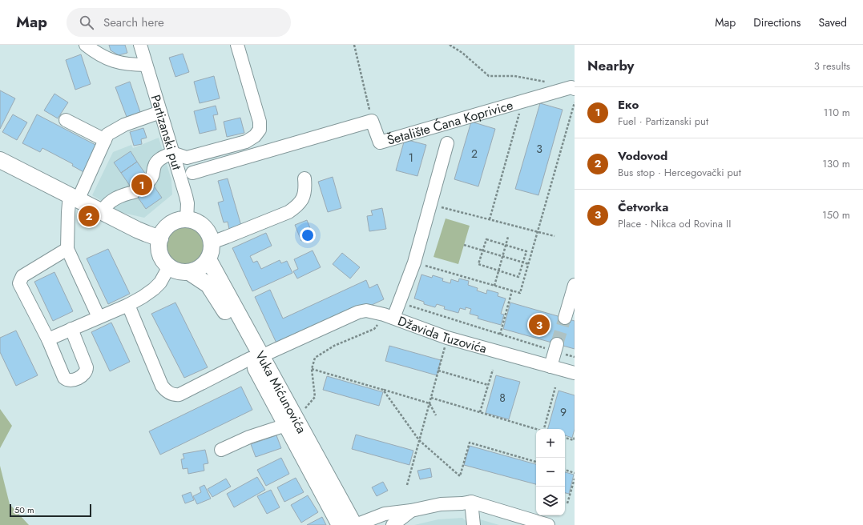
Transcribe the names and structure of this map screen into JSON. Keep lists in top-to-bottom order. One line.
{"streets":{"main road":["Vuka Mićunovića"],"street":["Šetalište Ćana Koprivice","Partizanski put","Džavida Tuzovića"]},"crossings":[["Partizanski put","Vuka Mićunovića"]],"house_numbers":["3","2","1","8","9"],"scale_bar":"50 m","page":{"header":"Map","search":"Search here","nav":["Map","Directions","Saved"],"heading":["Nearby","3 results"],"list":[{"mark":"1","name":"Еко","note":"Fuel · Partizanski put","value":"110 m"},{"mark":"2","name":"Vodovod","note":"Bus stop · Hercegovački put","value":"130 m"},{"mark":"3","name":"Četvorka","note":"Place · Nikca od Rovina II","value":"150 m"}],"pins":["1","2","3"],"map_buttons":["+","−"],"scale":"50 m"}}
